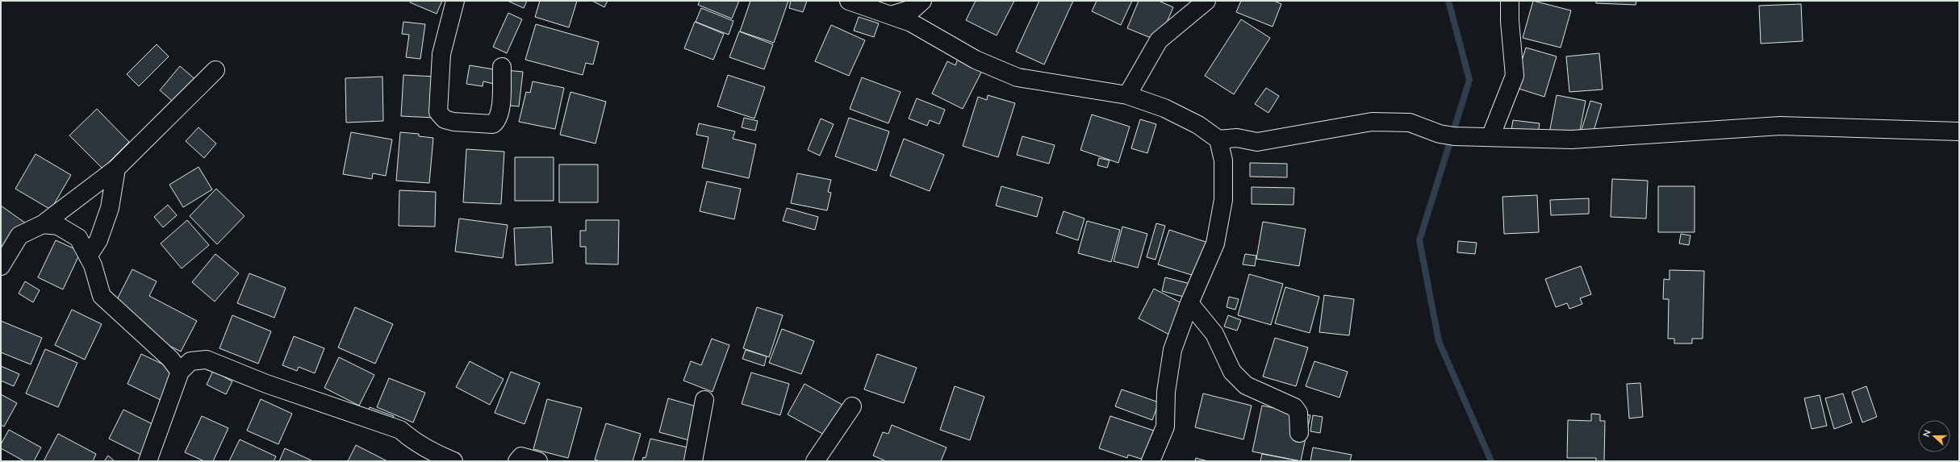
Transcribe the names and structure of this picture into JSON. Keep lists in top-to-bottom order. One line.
{"north":"left"}
